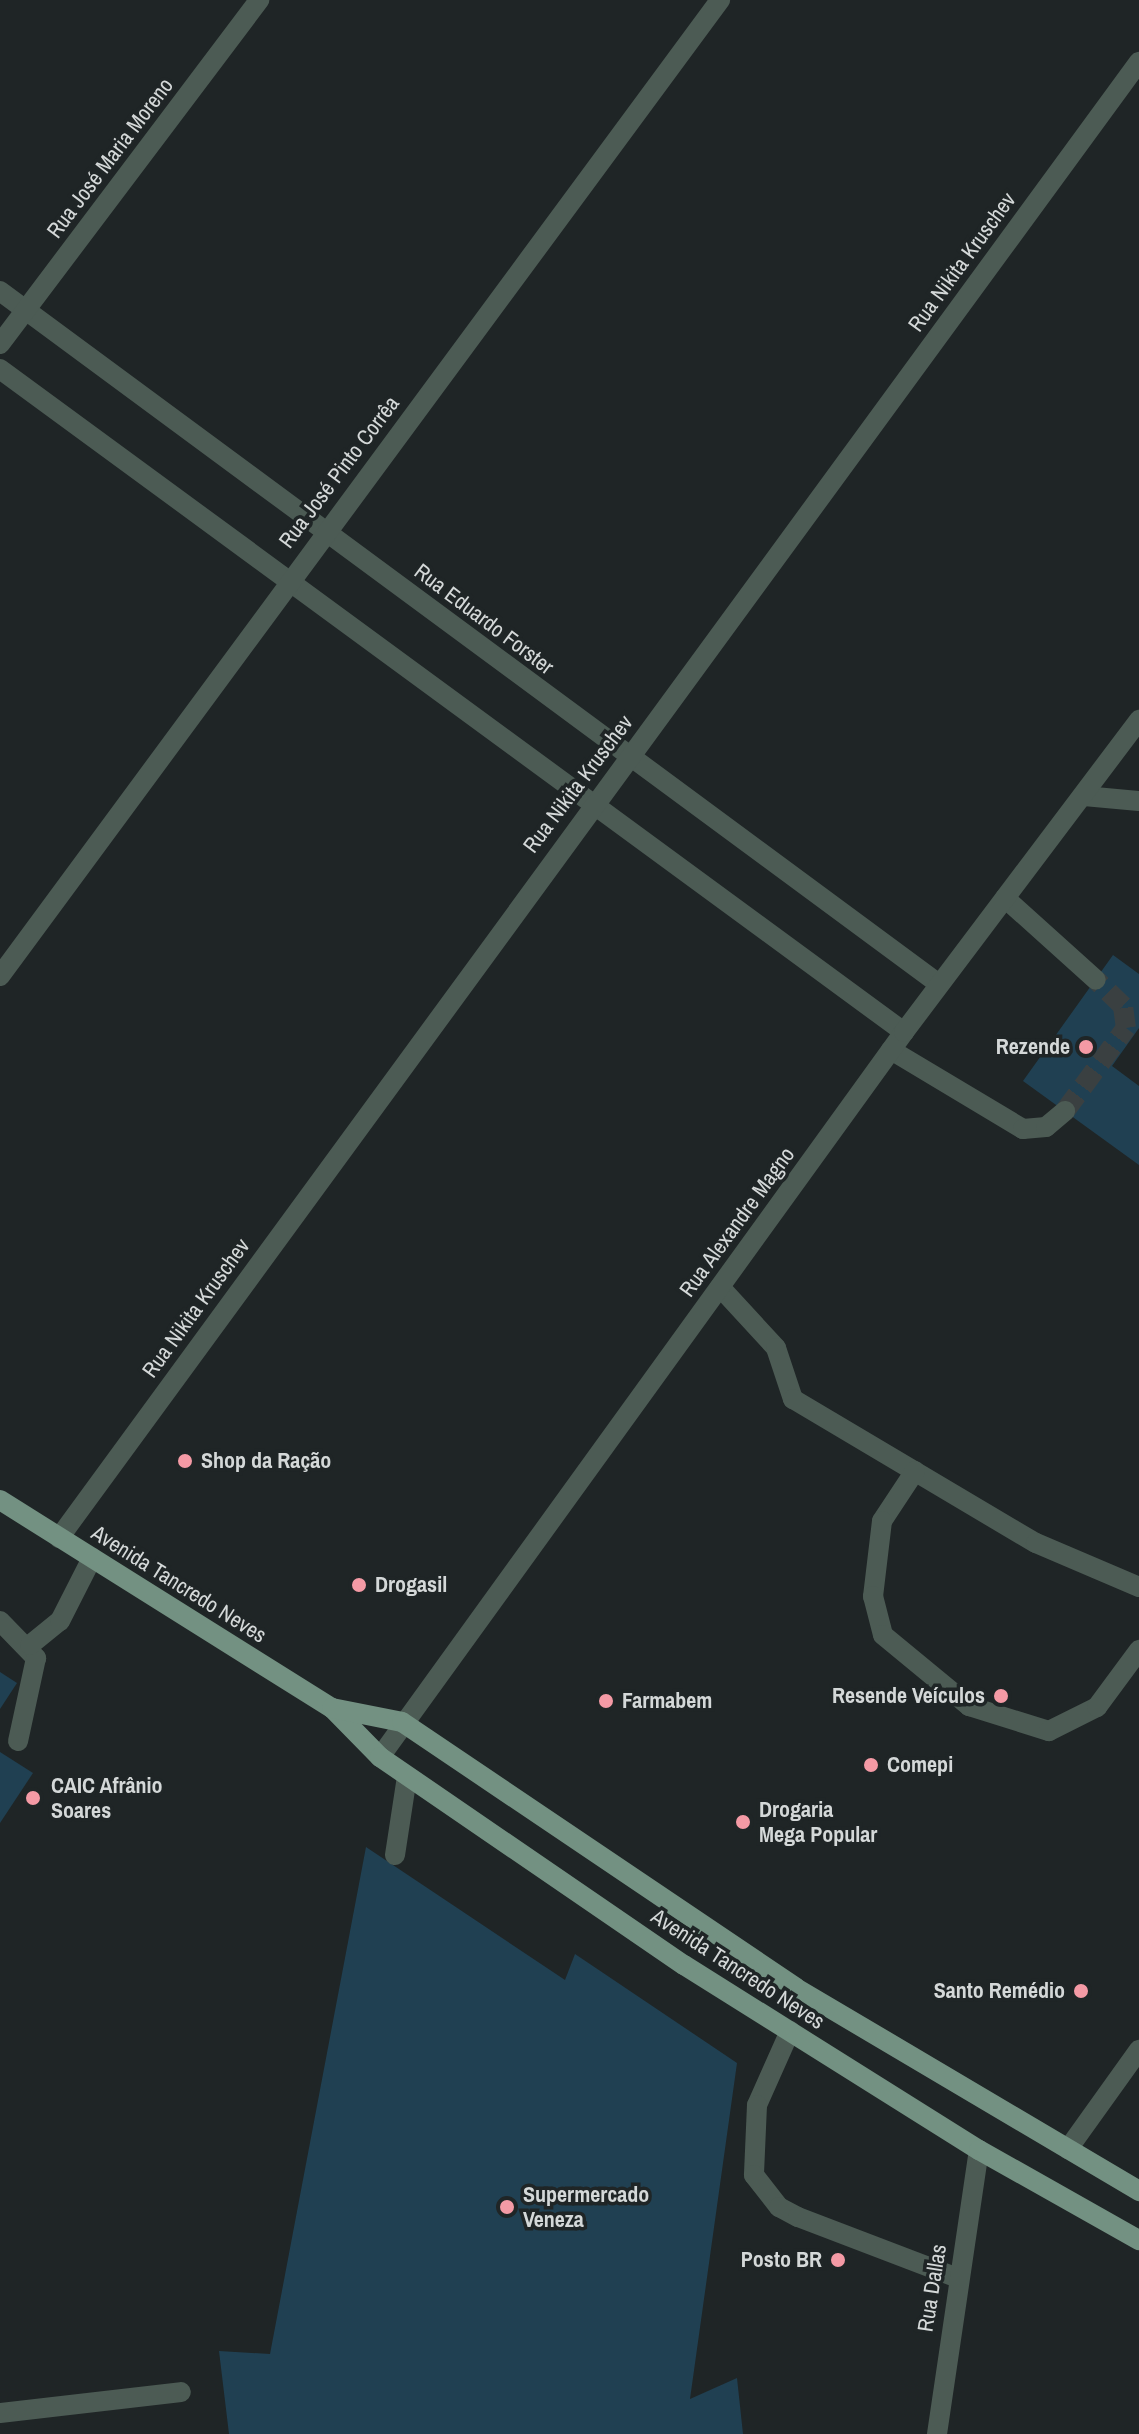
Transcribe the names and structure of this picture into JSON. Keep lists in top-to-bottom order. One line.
{"streets":{"main road":["Avenida Tancredo Neves"],"street":["Rua José Maria Moreno","Rua Nikita Kruschev","Rua José Pinto Corrêa","Rua Eduardo Forster","Rua Alexandre Magno","Rua Dallas"]},"crossings":[["Rua José Maria Moreno","Rua Eduardo Forster"],["Rua Nikita Kruschev","Rua Eduardo Forster"],["Rua Nikita Kruschev","Avenida Tancredo Neves"],["Rua José Pinto Corrêa","Rua Eduardo Forster"],["Rua Eduardo Forster","Rua Alexandre Magno"],["Rua Alexandre Magno","Avenida Tancredo Neves"],["Avenida Tancredo Neves","Rua Dallas"]],"places":["Rezende","Shop da Ração","Drogasil","Resende Veículos","Farmabem","Comepi","CAIC Afrânio Soares","Drogaria Mega Popular","Santo Remédio","Supermercado Veneza","Posto BR"]}
